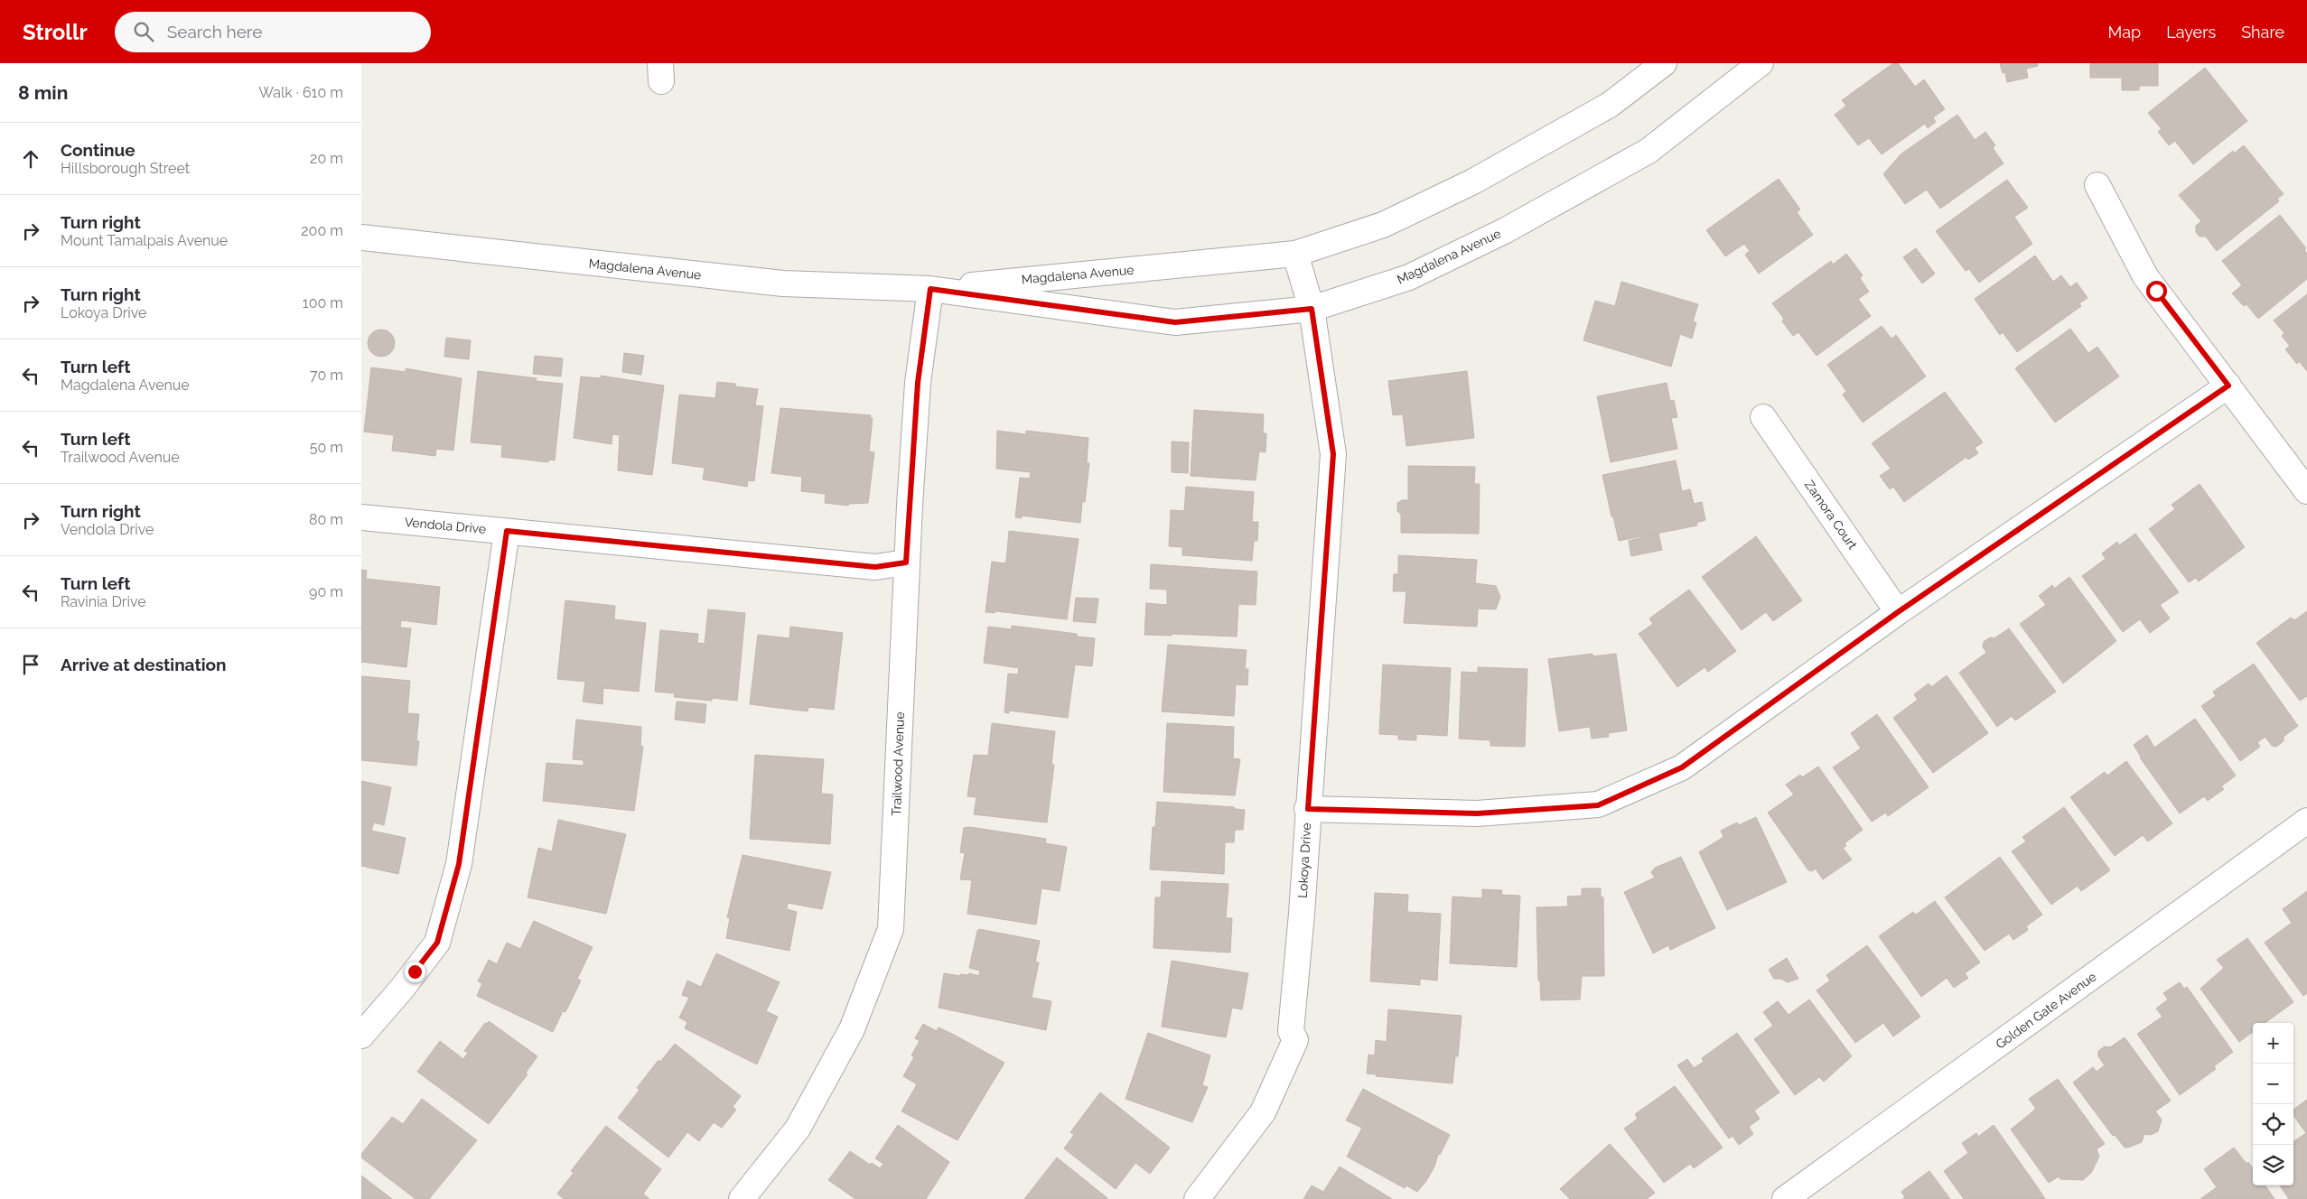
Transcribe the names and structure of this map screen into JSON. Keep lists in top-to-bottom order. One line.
{"streets":{"street":["Magdalena Avenue","Zamora Court","Vendola Drive","Trailwood Avenue","Lokoya Drive","Golden Gate Avenue"]},"crossings":[["Magdalena Avenue","Trailwood Avenue"],["Magdalena Avenue","Lokoya Drive"],["Vendola Drive","Trailwood Avenue"]],"page":{"header":"Strollr","search":"Search here","nav":["Map","Layers","Share"],"heading":["8 min","Walk · 610 m"],"list":[["Continue","Hillsborough Street","20 m"],["Turn right","Mount Tamalpais Avenue","200 m"],["Turn right","Lokoya Drive","100 m"],["Turn left","Magdalena Avenue","70 m"],["Turn left","Trailwood Avenue","50 m"],["Turn right","Vendola Drive","80 m"],["Turn left","Ravinia Drive","90 m"],"Arrive at destination"],"map_buttons":["+","−"]}}
